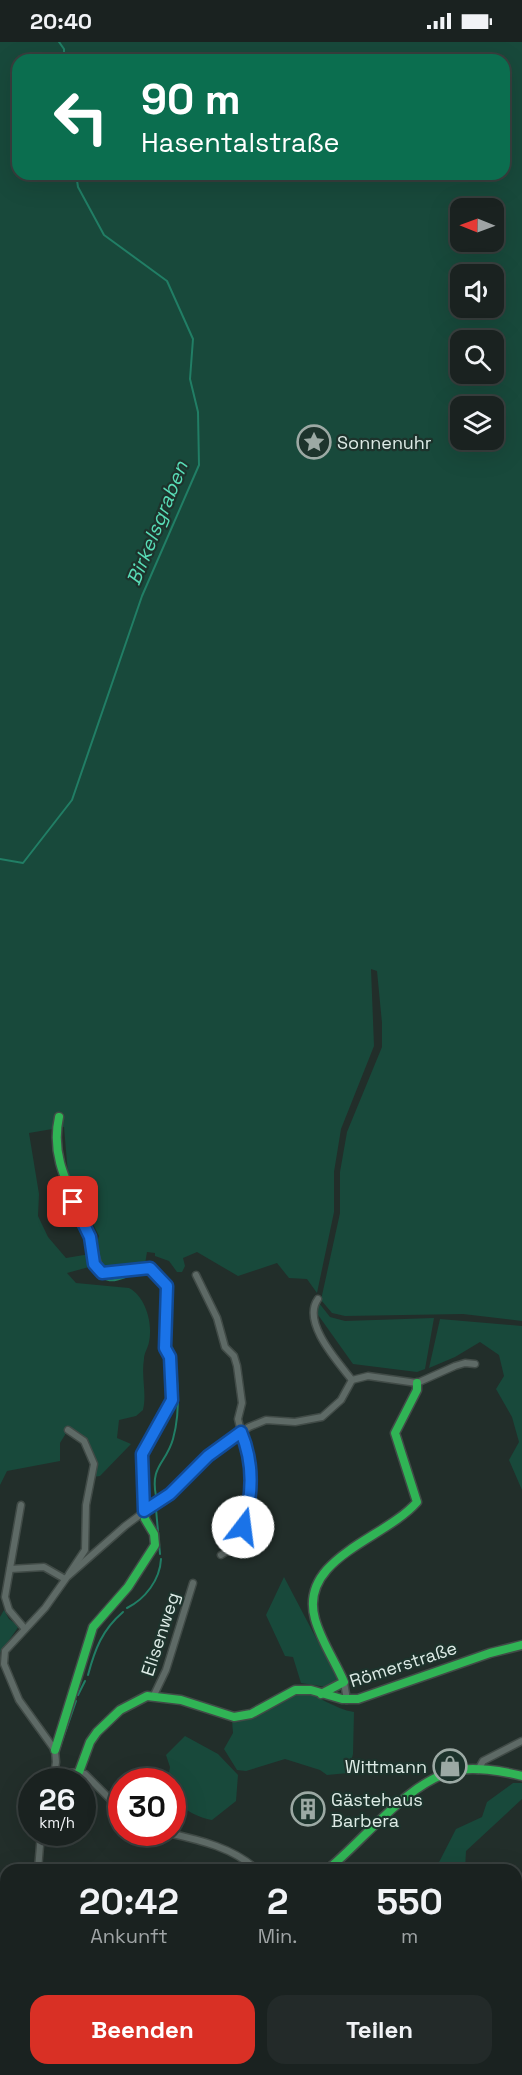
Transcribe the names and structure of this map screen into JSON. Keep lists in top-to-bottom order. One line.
{"streets":{"street":["Elisenweg","Römerstraße"]},"crossings":[["Elisenweg","Römerstraße"]],"water":["Birkelsgraben"],"places":{"place":["Sonnenuhr"],"shop":["Wittmann"],"building":["Gästehaus Barbera"]},"north":"left","page":{"status":"20:40","turn":["90 m","Hasentalstraße"],"speed":"26 km/h","limit":"30","eta":["20:42","Ankunft","2","Min.","550","m"],"buttons":["Beenden","Teilen"]}}
